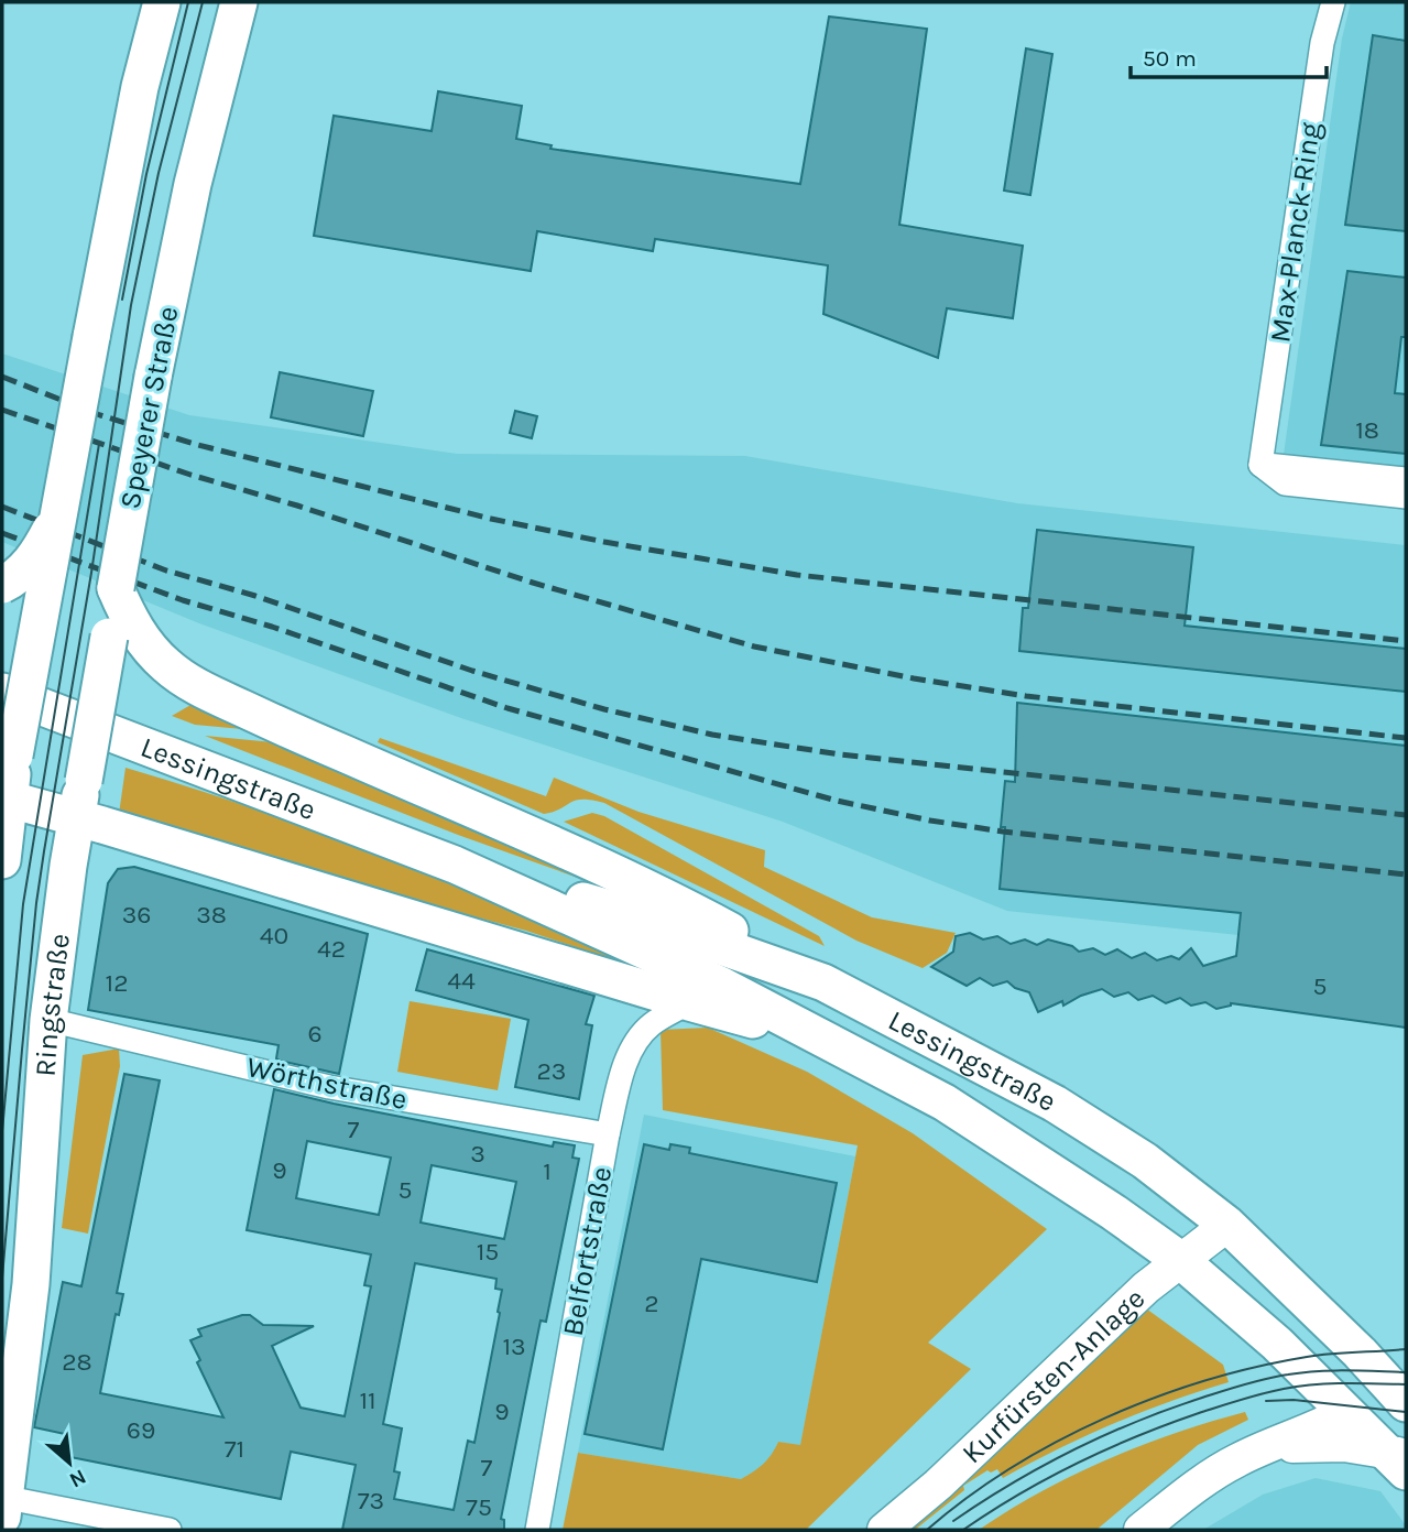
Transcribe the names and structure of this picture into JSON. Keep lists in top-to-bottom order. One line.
{"streets":{"main road":["Speyerer Straße","Lessingstraße","Ringstraße","Kurfürsten-Anlage"],"street":["Max-Planck-Ring","Wörthstraße","Belfortstraße"]},"crossings":[["Speyerer Straße","Ringstraße"],["Lessingstraße","Kurfürsten-Anlage"],["Ringstraße","Wörthstraße"],["Wörthstraße","Belfortstraße"]],"house_numbers":["18","36","38","40","42","44","12","5","6","23","7","3","9","1","5","15","2","13","28","11","9","69","71","7","73","75"],"scale_bar":"50 m","north":"bottom right"}
